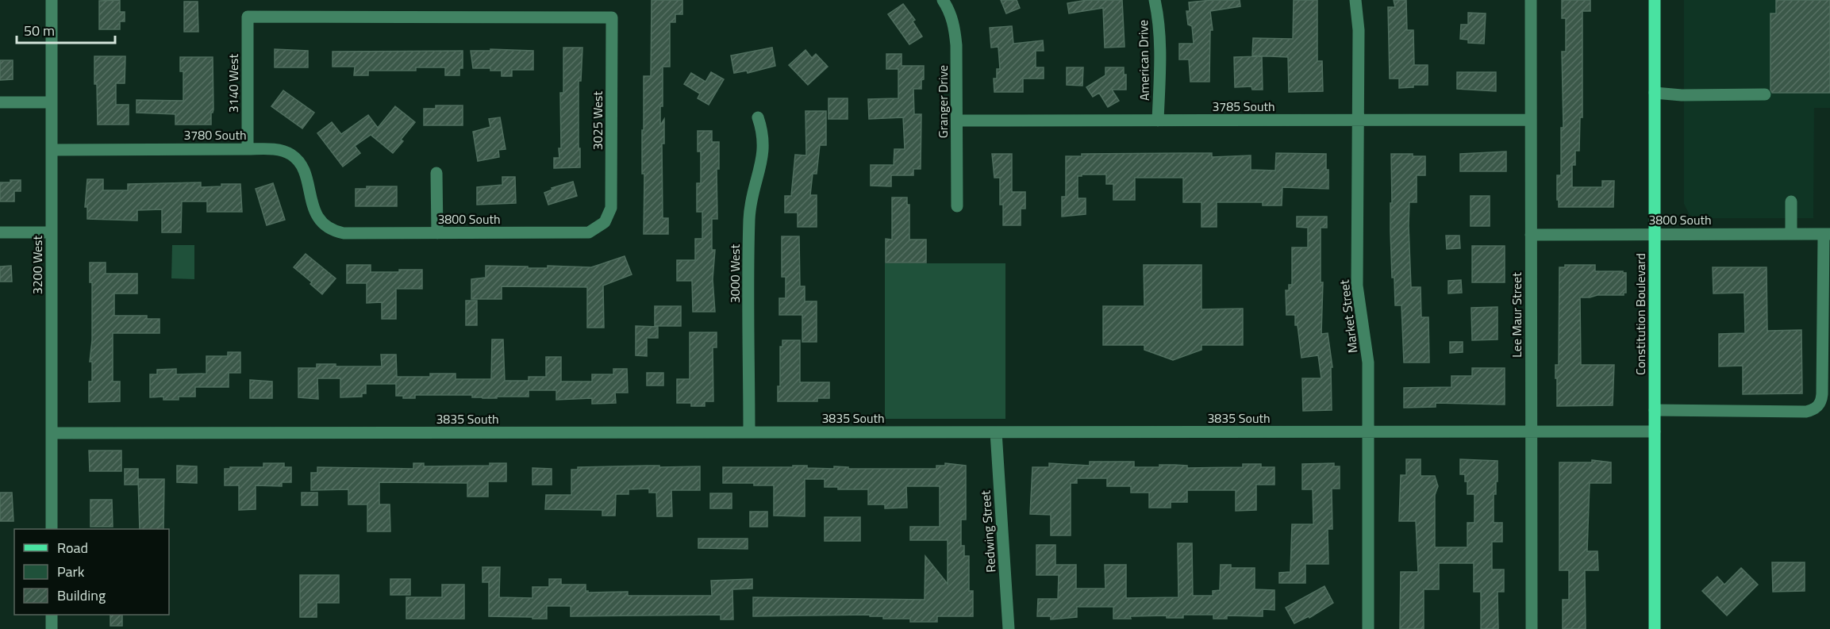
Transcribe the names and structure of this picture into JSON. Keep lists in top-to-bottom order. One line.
{"streets":{"main road":["Constitution Boulevard"],"street":["American Drive","3140 West","Granger Drive","3785 South","3025 West","3780 South","3800 South","3200 West","3000 West","Lee Maur Street","Market Street","3835 South","Redwing Street"]},"crossings":[["American Drive","3785 South"],["3140 West","3025 West"],["3140 West","3780 South"],["Granger Drive","3785 South"],["3785 South","Lee Maur Street"],["3785 South","Market Street"],["3025 West","3800 South"],["3780 South","3800 South"],["3780 South","3200 West"],["3800 South","Constitution Boulevard"],["3800 South","Lee Maur Street"],["3200 West","3835 South"],["3000 West","3835 South"],["Constitution Boulevard","3835 South"],["Lee Maur Street","3835 South"],["Market Street","3835 South"],["3835 South","Redwing Street"]],"legend":["Road","Park","Building"],"scale_bar":"50 m"}
